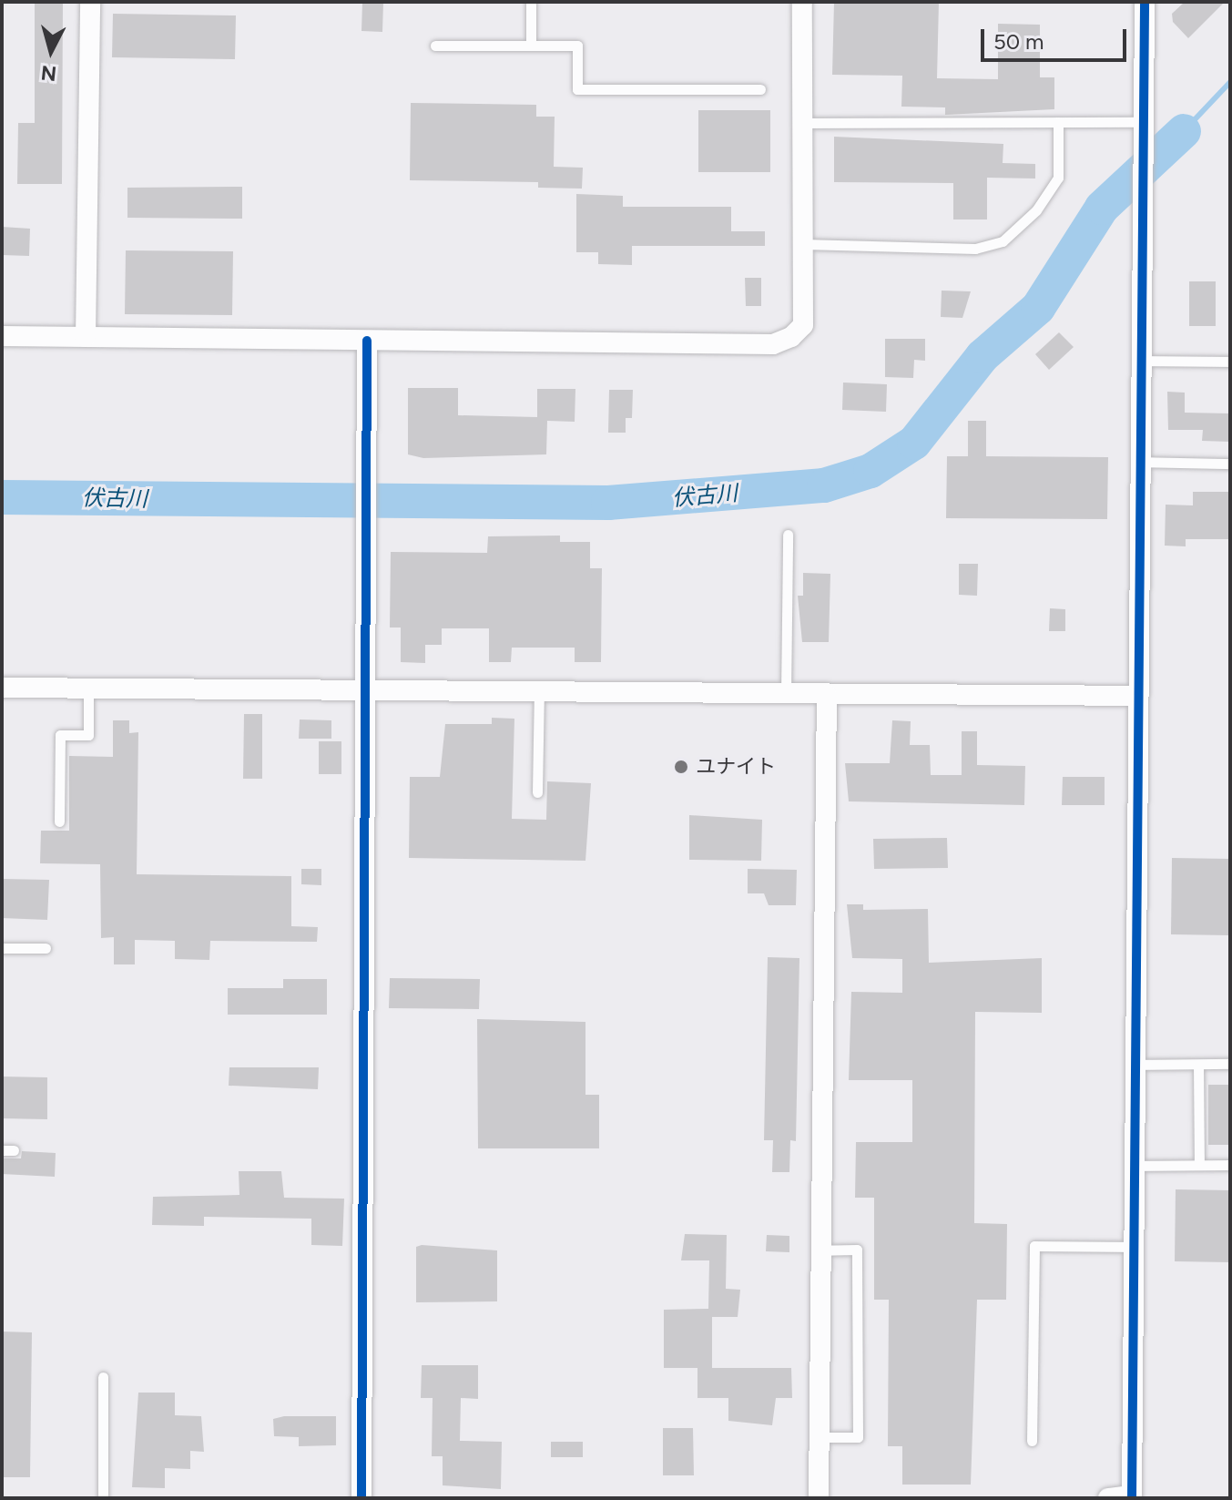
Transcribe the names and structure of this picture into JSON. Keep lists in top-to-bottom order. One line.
{"water":["伏古川"],"places":["ユナイト"],"scale_bar":"50 m","north":"bottom"}
